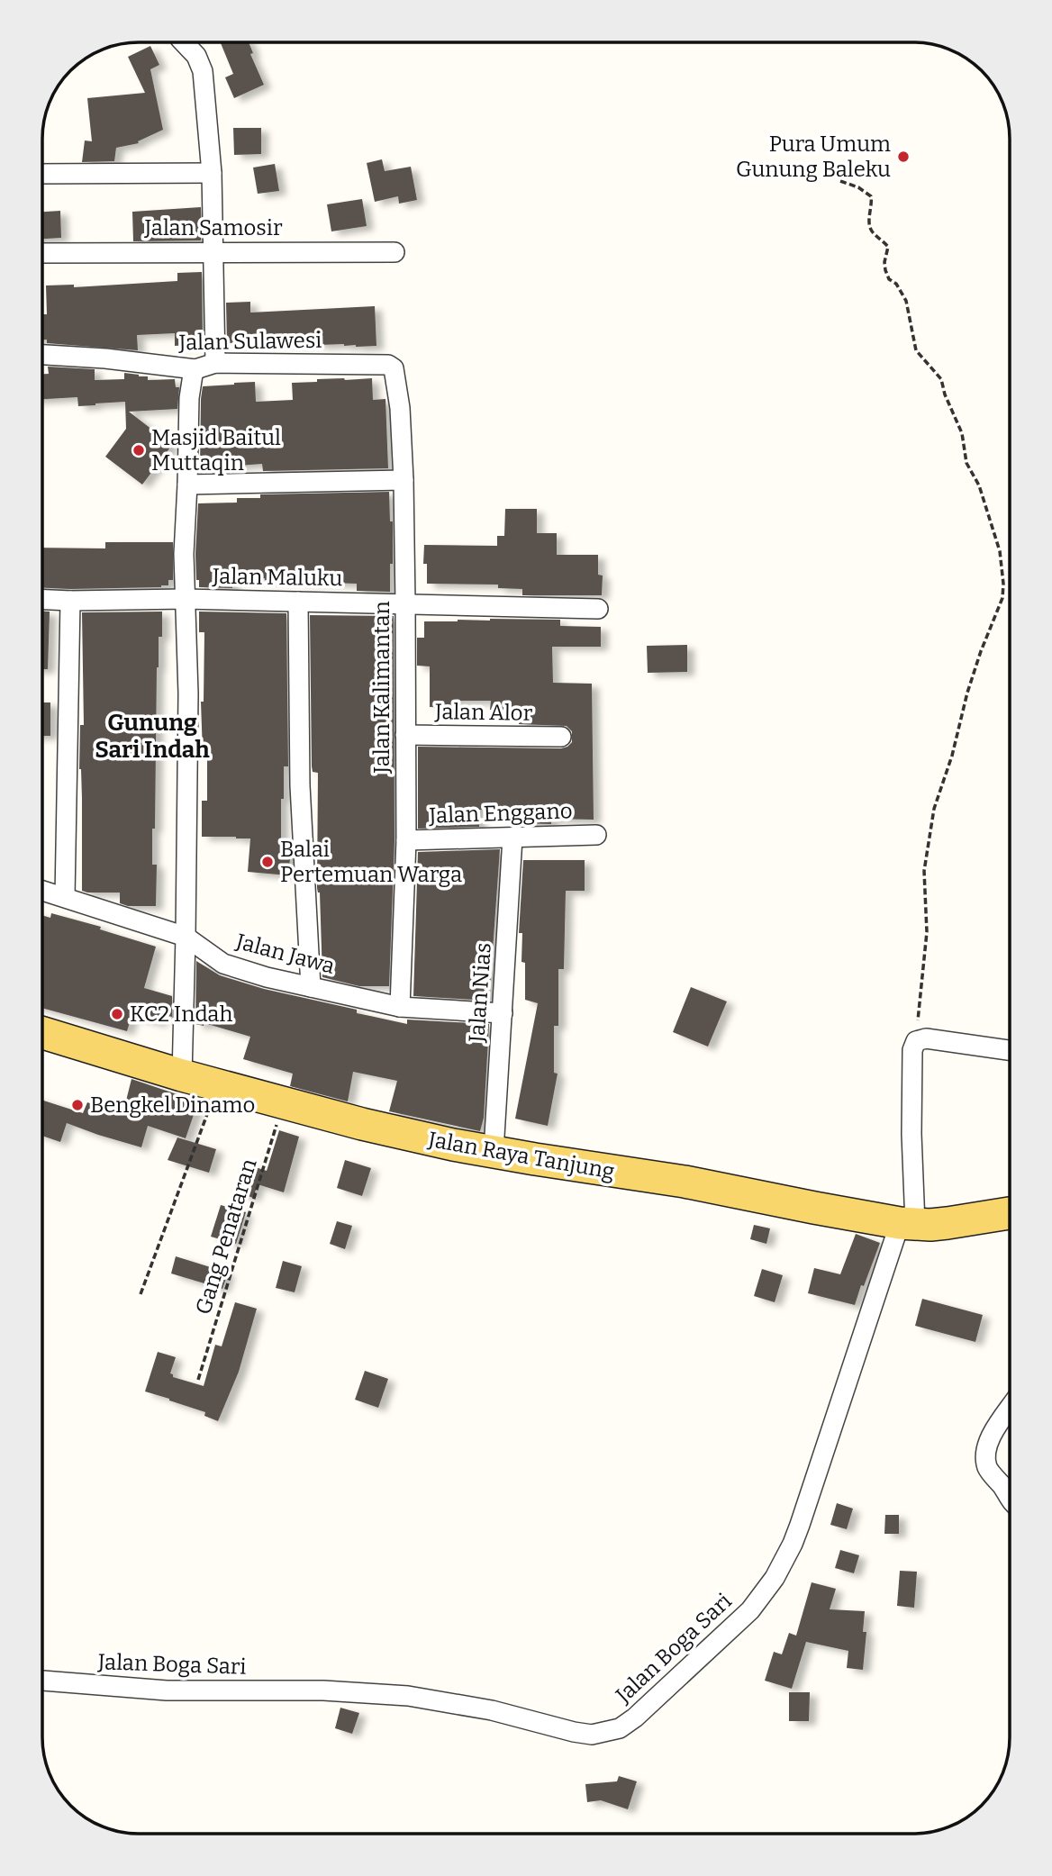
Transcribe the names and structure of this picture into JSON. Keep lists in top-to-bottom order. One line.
{"streets":{"main road":["Jalan Raya Tanjung"],"street":["Jalan Samosir","Jalan Sulawesi","Jalan Maluku","Jalan Kalimantan","Jalan Alor","Jalan Enggano","Jalan Jawa","Jalan Nias","Jalan Boga Sari"],"path":["Gang Penataran"]},"crossings":[["Jalan Sulawesi","Jalan Kalimantan"],["Jalan Maluku","Jalan Kalimantan"],["Jalan Kalimantan","Jalan Alor"],["Jalan Kalimantan","Jalan Enggano"],["Jalan Kalimantan","Jalan Jawa"],["Jalan Enggano","Jalan Nias"],["Jalan Jawa","Jalan Nias"],["Jalan Nias","Jalan Raya Tanjung"],["Jalan Raya Tanjung","Gang Penataran"],["Jalan Raya Tanjung","Jalan Boga Sari"]],"districts":["Gunung Sari Indah"],"places":["Pura Umum Gunung Baleku","Masjid Baitul Muttaqin","Balai Pertemuan Warga","KC2 Indah","Bengkel Dinamo"]}
